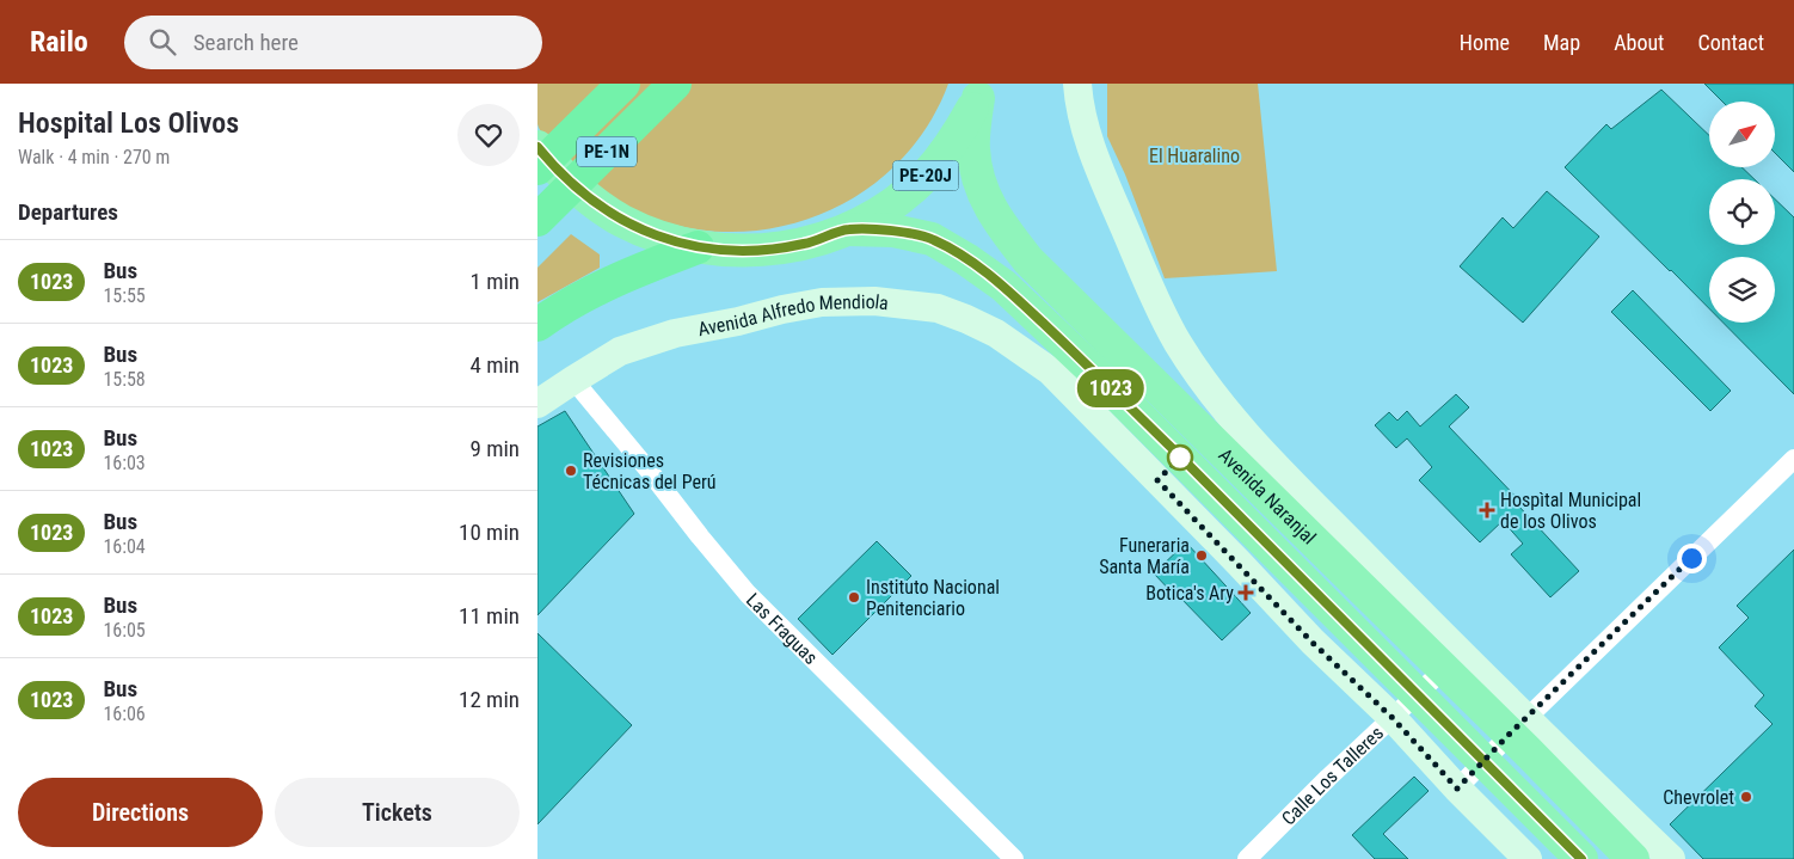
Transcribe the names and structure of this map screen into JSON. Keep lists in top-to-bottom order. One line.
{"streets":{"highway":["PE-1N","PE-20J","Avenida Naranjal"],"main road":["Avenida Alfredo Mendiola"],"street":["Las Fraguas","Calle Los Talleres"]},"crossings":[["PE-20J","Avenida Naranjal"],["Avenida Alfredo Mendiola","Las Fraguas"],["Avenida Alfredo Mendiola","Calle Los Talleres"],["Avenida Naranjal","Calle Los Talleres"]],"parks":["El Huaralino"],"places":{"other":["Revisiones Técnicas del Perú","Funeraria Santa María","Instituto Nacional Penitenciario","Chevrolet"],"health":["Hospìtal Municipal de los Olivos","Botica's Ary"]},"lines":["bus line 1023"],"north":"top right","page":{"header":"Railo","search":"Search here","nav":["Home","Map","About","Contact"],"heading":[["Hospital Los Olivos","Walk · 4 min · 270 m"],"Departures"],"on_map":"1023","list":[{"mark":"1023","name":"Bus","note":"15:55","value":"1 min"},{"mark":"1023","name":"Bus","note":"15:58","value":"4 min"},{"mark":"1023","name":"Bus","note":"16:03","value":"9 min"},{"mark":"1023","name":"Bus","note":"16:04","value":"10 min"},{"mark":"1023","name":"Bus","note":"16:05","value":"11 min"},{"mark":"1023","name":"Bus","note":"16:06","value":"12 min"}],"buttons":["Directions","Tickets"]}}
